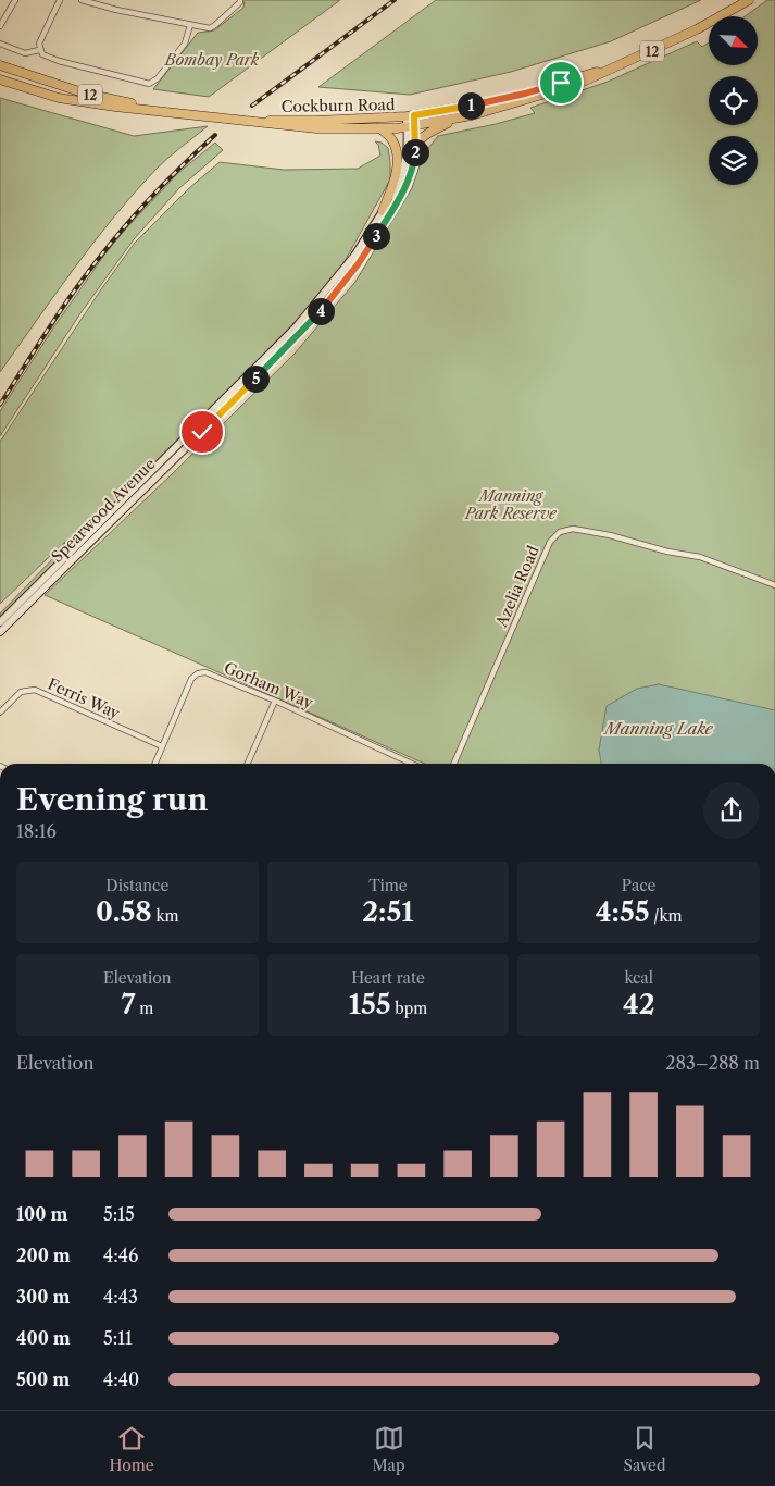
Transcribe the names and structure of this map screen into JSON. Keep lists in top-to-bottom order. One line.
{"streets":{"main road":["12","Cockburn Road","Spearwood Avenue"],"street":["Azelia Road","Gorham Way","Ferris Way"]},"crossings":[["Cockburn Road","Spearwood Avenue"],["Gorham Way","Ferris Way"]],"water":["Manning Lake"],"parks":["Bombay Park","Manning Park Reserve"],"north":"bottom right","page":{"pins":["1","2","3","4","5"],"heading":["Evening run","18:16"],"stats":[["Distance","0.58 km"],["Time","2:51"],["Pace","4:55 /km"],["Elevation","7 m"],["Heart rate","155 bpm"],["kcal","42"]],"chart":["Elevation","283–288 m"],"list":[{"name":"100 m","note":"5:15"},{"name":"200 m","note":"4:46"},{"name":"300 m","note":"4:43"},{"name":"400 m","note":"5:11"},{"name":"500 m","note":"4:40"}],"tabs":["Home","Map","Saved"]}}
